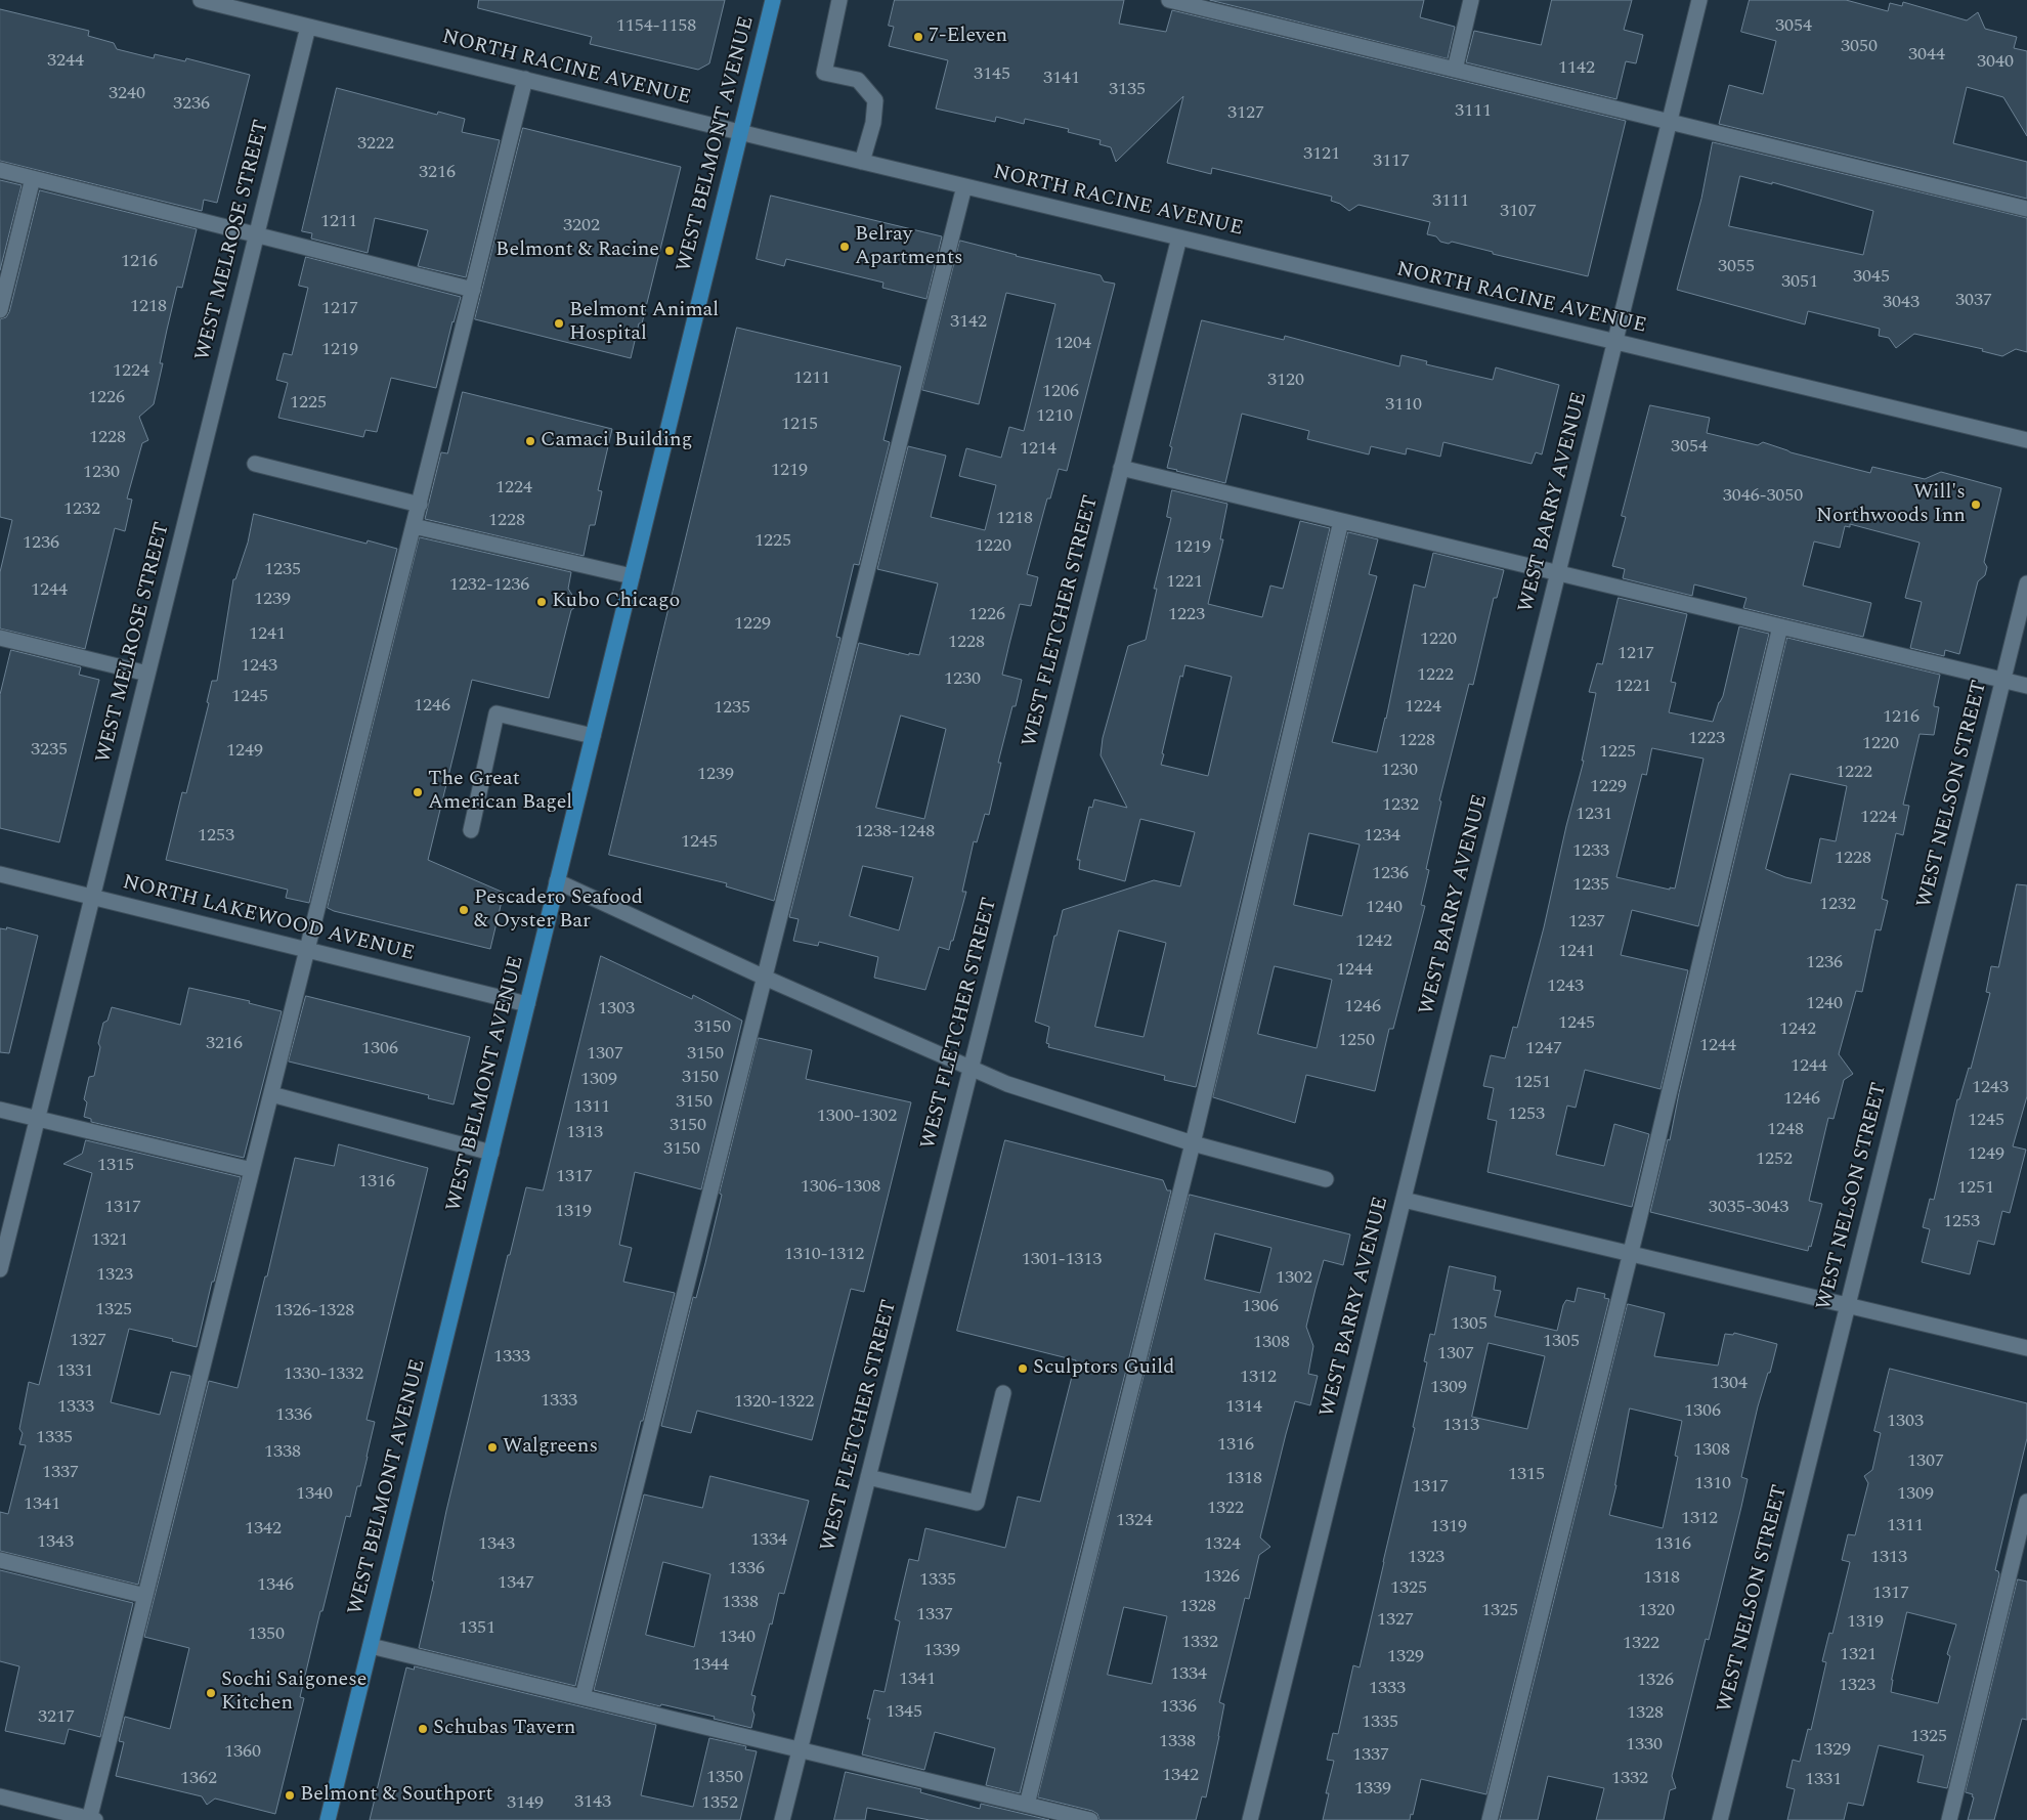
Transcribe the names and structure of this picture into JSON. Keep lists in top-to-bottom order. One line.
{"streets":{"main road":["WEST BELMONT AVENUE"],"street":["NORTH RACINE AVENUE","WEST MELROSE STREET","WEST BARRY AVENUE","WEST FLETCHER STREET","WEST NELSON STREET","NORTH LAKEWOOD AVENUE"]},"crossings":[["NORTH RACINE AVENUE","WEST BELMONT AVENUE"],["NORTH RACINE AVENUE","WEST MELROSE STREET"],["NORTH RACINE AVENUE","WEST BARRY AVENUE"],["NORTH RACINE AVENUE","WEST FLETCHER STREET"],["WEST BELMONT AVENUE","NORTH LAKEWOOD AVENUE"],["WEST MELROSE STREET","NORTH LAKEWOOD AVENUE"]],"places":["7-Eleven","Belray Apartments","Belmont & Racine","Belmont Animal Hospital","Camaci Building","Will's Northwoods Inn","Kubo Chicago","The Great American Bagel","Pescadero Seafood & Oyster Bar","Sculptors Guild","Walgreens","Sochi Saigonese Kitchen","Schubas Tavern","Belmont & Southport"],"house_numbers":["1154-1158","3054","3050","3044","3244","3040","1142","3145","3141","3135","3240","3236","3111","3127","3222","3121","3117","3216","3111","3107","1211","3202","1216","3055","3045","3051","3037","3043","1218","1217","3142","1204","1219","1224","1211","3120","1206","1226","1225","3110","1210","1215","1228","3054","1214","1219","1230","1224","3046-3050","1232","1218","1228","1225","1236","1220","1219","1235","1221","1232-1236","1244","1239","1226","1223","1229","1241","1220","1228","1217","1243","1222","1230","1221","1245","1246","1224","1235","1216","1223","1228","1220","3235","1249","1225","1230","1222","1239","1229","1232","1231","1224","1238-1248","1253","1234","1245","1233","1228","1236","1235","1232","1240","1237","1242","1241","1236","1244","1243","1240","1246","1303","1245","3150","1242","1250","3216","1244","1306","1247","1307","3150","1244","3150","1309","1251","1243","1246","3150","1311","1253","1300-1302","1245","3150","1248","1313","3150","1249","1252","1315","1317","1316","1306-1308","1251","1317","3035-3043","1319","1253","1321","1310-1312","1301-1313","1323","1302","1306","1325","1326-1328","1305","1327","1305","1308","1307","1333","1331","1330-1332","1312","1304","1309","1333","1320-1322","1333","1314","1306","1336","1303","1313","1335","1316","1308","1338","1307","1337","1315","1318","1310","1317","1340","1309","1341","1322","1312","1324","1311","1319","1342","1334","1343","1343","1324","1316","1323","1313","1336","1326","1318","1335","1347","1346","1325","1317","1338","1328","1325","1320","1337","1327","1319","1351","1350","1340","1332","1322","1339","1321","1329","1344","1334","1341","1326","1323","1333","1336","1345","1328","3217","1335","1325","1338","1330","1329","1360","1337","1342","1350","1362","1332","1331","1339","3143","3149","1352"]}
